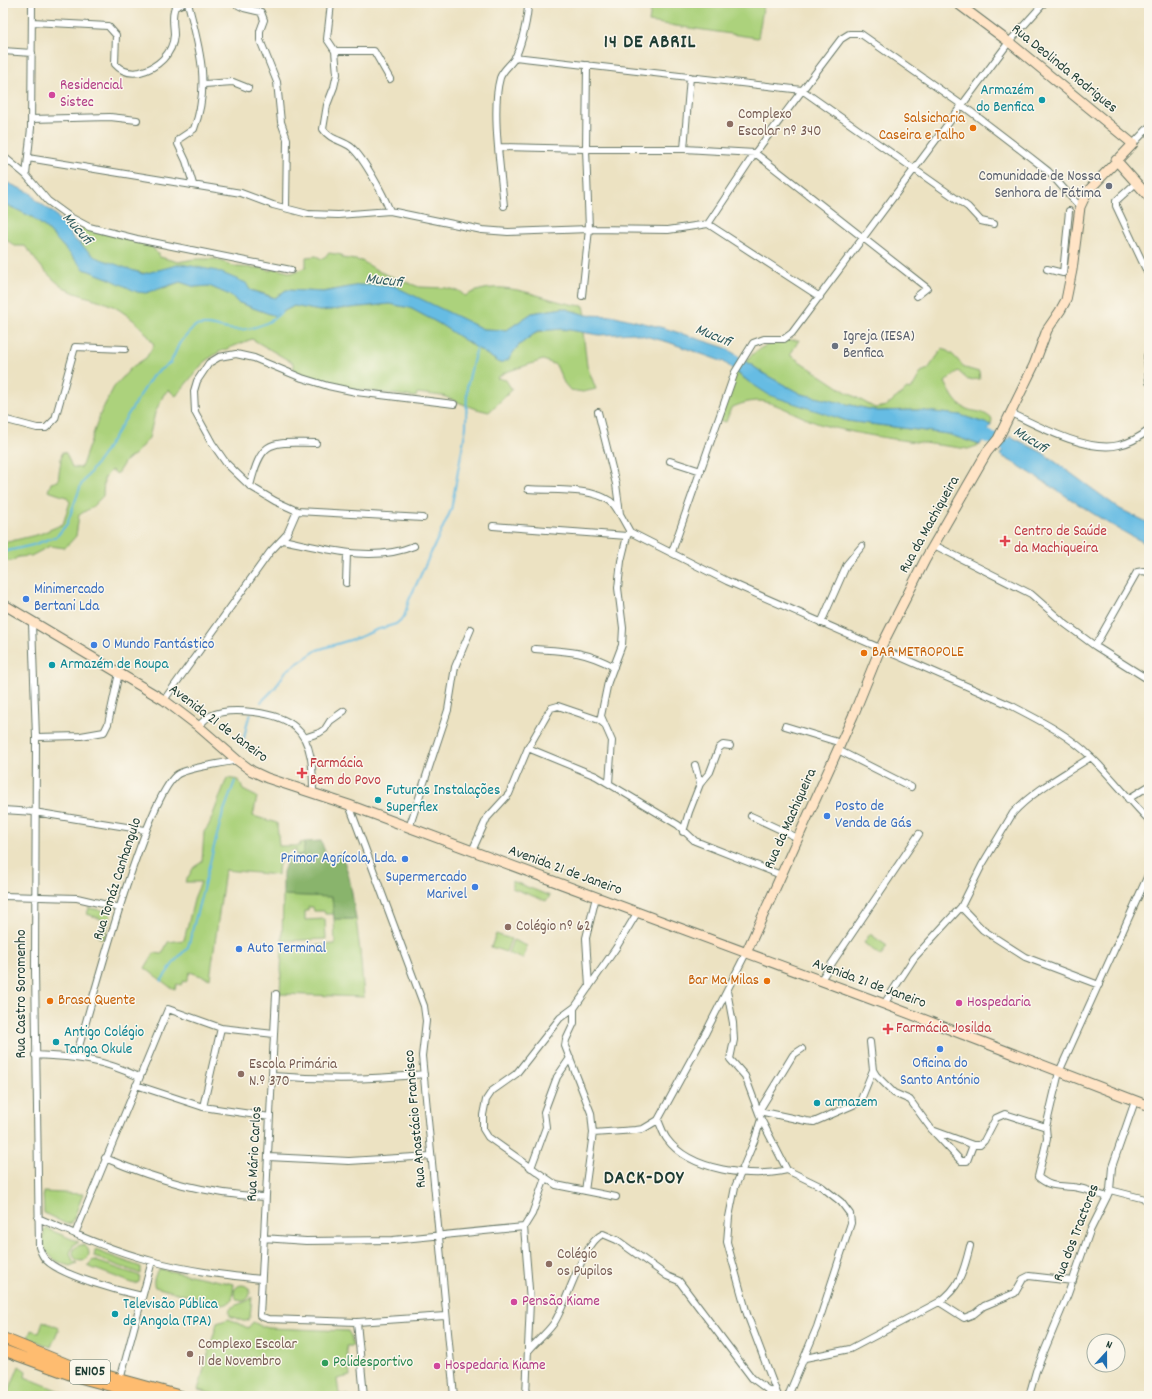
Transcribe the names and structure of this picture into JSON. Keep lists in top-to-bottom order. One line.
{"streets":{"main road":["Rua Deolinda Rodrigues","Rua da Machiqueira","Avenida 21 de Janeiro","EN105"],"street":["Rua Tomáz Canhangulo","Rua Castro Soromenho","Rua Anastácio Francisco","Rua Mário Carlos","Rua dos Tractores"]},"crossings":[["Rua Deolinda Rodrigues","Rua da Machiqueira"],["Rua da Machiqueira","Avenida 21 de Janeiro"],["Avenida 21 de Janeiro","Rua Tomáz Canhangulo"],["Avenida 21 de Janeiro","Rua Castro Soromenho"],["Avenida 21 de Janeiro","Rua Anastácio Francisco"],["Avenida 21 de Janeiro","Rua dos Tractores"]],"districts":["14 DE ABRIL","DACK-DOY"],"water":["Mucufi"],"places":{"other":["Residencial Sistec","Armazém do Benfica","Complexo Escolar nº 340","Salsicharia Caseira e Talho","Comunidade de Nossa Senhora de Fátima","Igreja (IESA) Benfica","Minimercado Bertani Lda","O Mundo Fantástico","BAR METROPOLE","Armazém de Roupa","Futuras Instalações Superflex","Posto de Venda de Gás","Primor Agrícola, Lda.","Supermercado Marivel","Colégio nº 62","Auto Terminal","Bar Ma Milas","Brasa Quente","Hospedaria","Antigo Colégio Tanga Okule","Oficina do Santo António","Escola Primária N.º 370","armazem","Colégio os Pupilos","Pensão Kiame","Televisão Pública de Angola (TPA)","Complexo Escolar 11 de Novembro","Polidesportivo","Hospedaria Kiame"],"health":["Centro de Saúde da Machiqueira","Farmácia Bem do Povo","Farmácia Josilda"]},"north":"top"}
